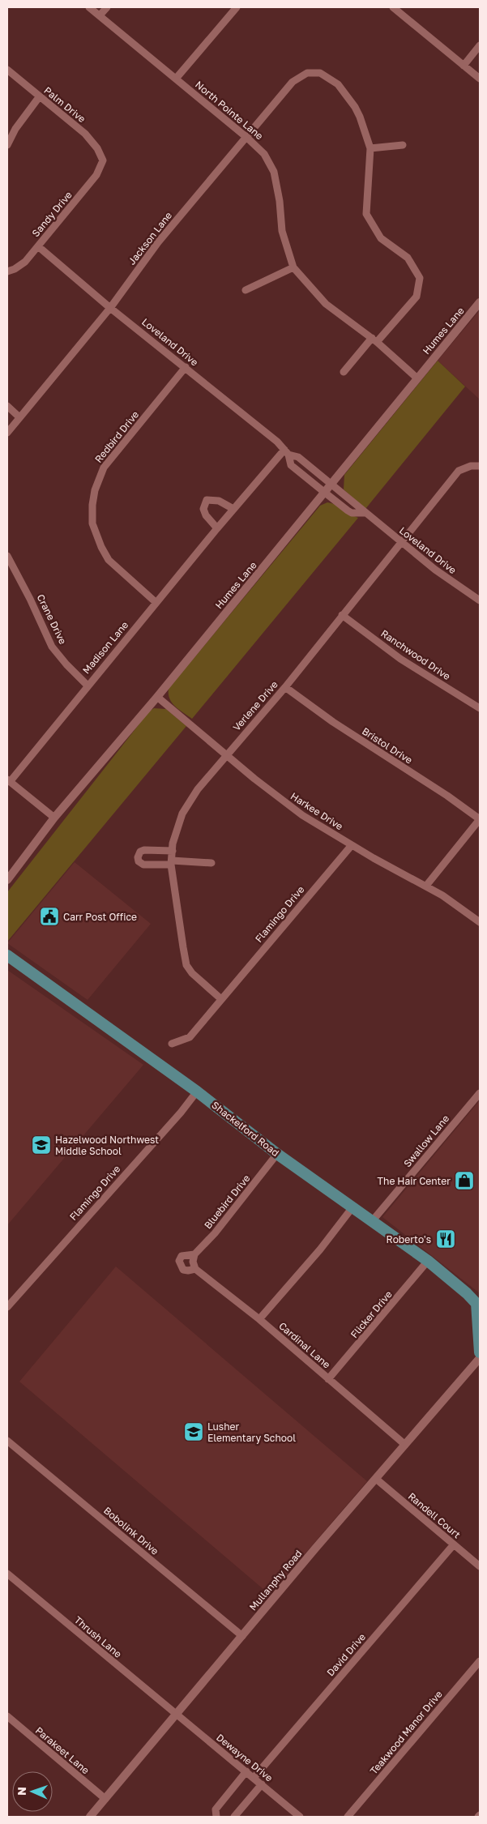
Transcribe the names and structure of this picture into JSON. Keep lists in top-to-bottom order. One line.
{"streets":{"main road":["Shackelford Road"],"street":["Palm Drive","North Pointe Lane","Sandy Drive","Jackson Lane","Humes Lane","Loveland Drive","Redbird Drive","Crane Drive","Madison Lane","Ranchwood Drive","Verlene Drive","Bristol Drive","Harkee Drive","Flamingo Drive","Swallow Lane","Bluebird Drive","Flicker Drive","Cardinal Lane","Randell Court","Bobolink Drive","Mullanphy Road","Thrush Lane","David Drive","Teakwood Manor Drive","Parakeet Lane","Dewayne Drive"]},"crossings":[["Palm Drive","Sandy Drive"],["North Pointe Lane","Jackson Lane"],["North Pointe Lane","Humes Lane"],["Sandy Drive","Loveland Drive"],["Jackson Lane","Loveland Drive"],["Humes Lane","Loveland Drive"],["Humes Lane","Harkee Drive"],["Loveland Drive","Redbird Drive"],["Loveland Drive","Madison Lane"],["Loveland Drive","Verlene Drive"],["Redbird Drive","Madison Lane"],["Crane Drive","Madison Lane"],["Ranchwood Drive","Verlene Drive"],["Verlene Drive","Bristol Drive"],["Verlene Drive","Harkee Drive"],["Verlene Drive","Flamingo Drive"],["Harkee Drive","Flamingo Drive"],["Flamingo Drive","Shackelford Road"],["Shackelford Road","Swallow Lane"],["Shackelford Road","Bluebird Drive"],["Shackelford Road","Flicker Drive"],["Bluebird Drive","Cardinal Lane"],["Flicker Drive","Cardinal Lane"],["Cardinal Lane","Mullanphy Road"],["Randell Court","Mullanphy Road"],["Randell Court","David Drive"],["Bobolink Drive","Mullanphy Road"],["Mullanphy Road","Thrush Lane"],["Mullanphy Road","Parakeet Lane"],["Mullanphy Road","Dewayne Drive"],["Thrush Lane","Dewayne Drive"],["David Drive","Dewayne Drive"]],"places":{"public building":["Carr Post Office"],"school or university":["Hazelwood Northwest Middle School","Lusher Elementary School"],"shop":["The Hair Center"],"restaurant":["Roberto's"]},"north":"left"}
